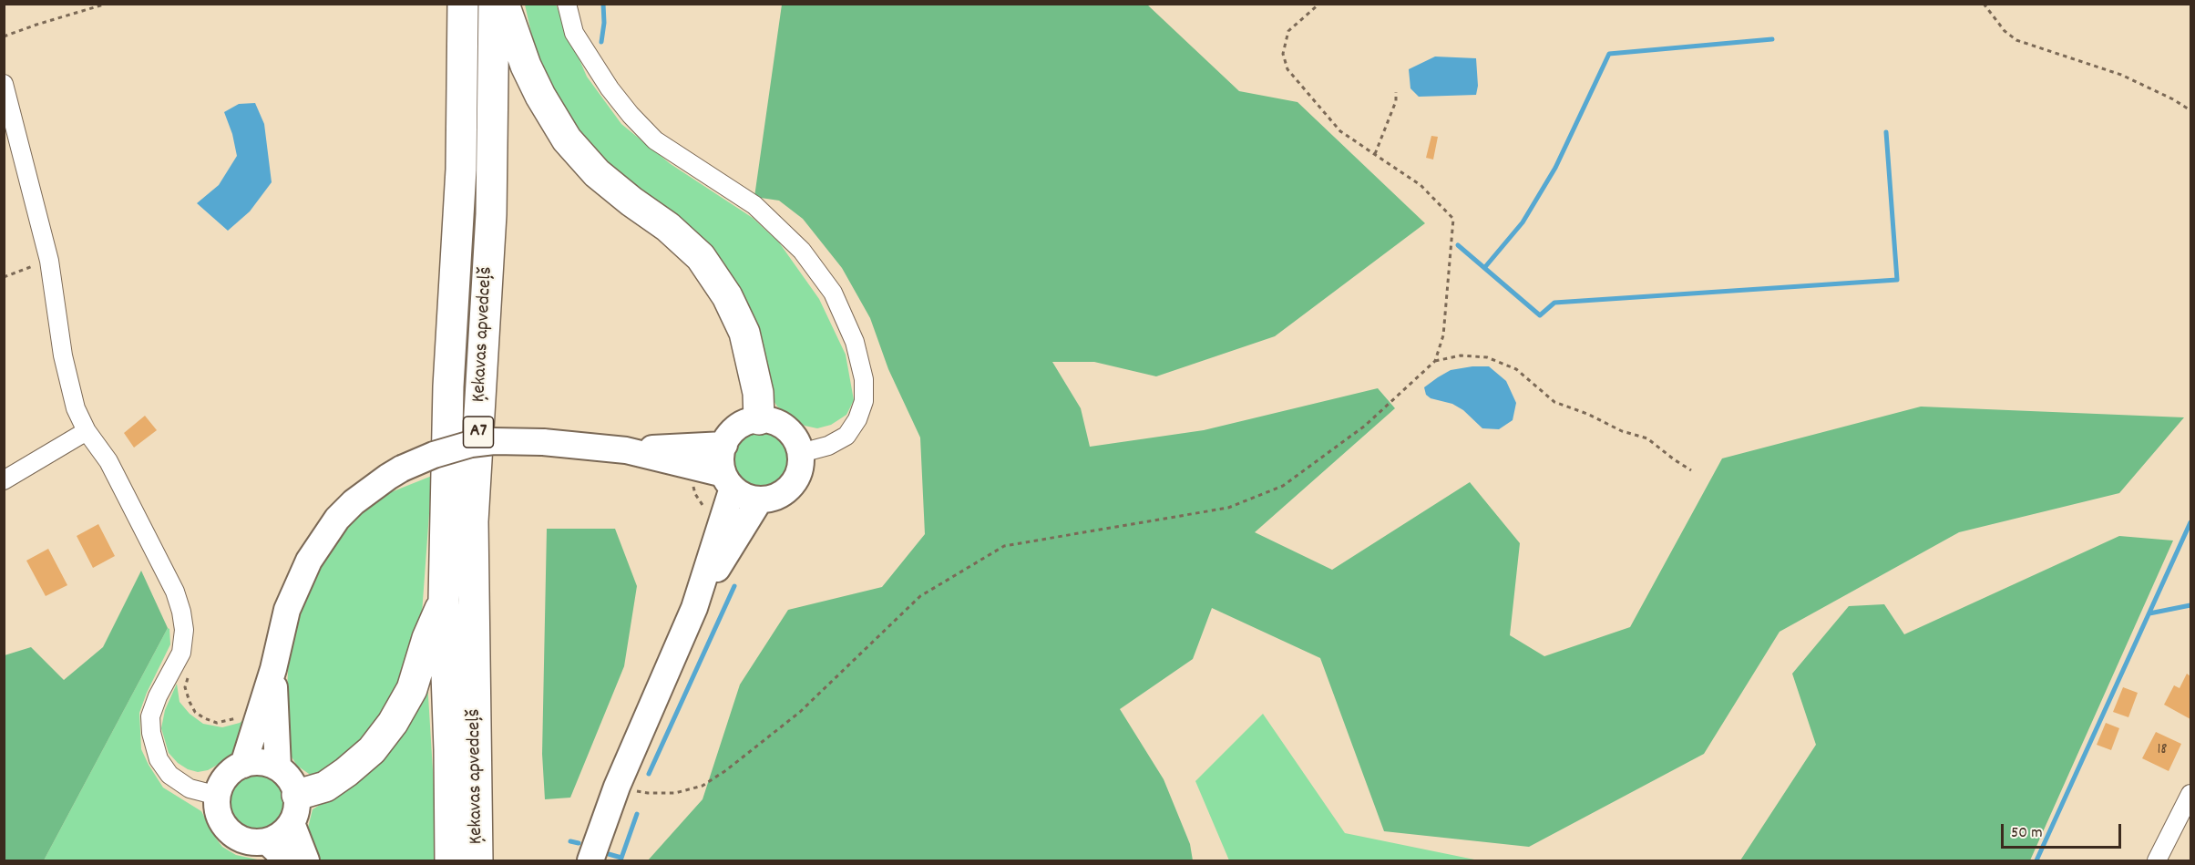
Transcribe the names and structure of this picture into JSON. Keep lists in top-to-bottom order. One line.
{"streets":{"highway":["Ķekavas apvedceļš","A7"]},"house_numbers":["18"],"scale_bar":"50 m"}
